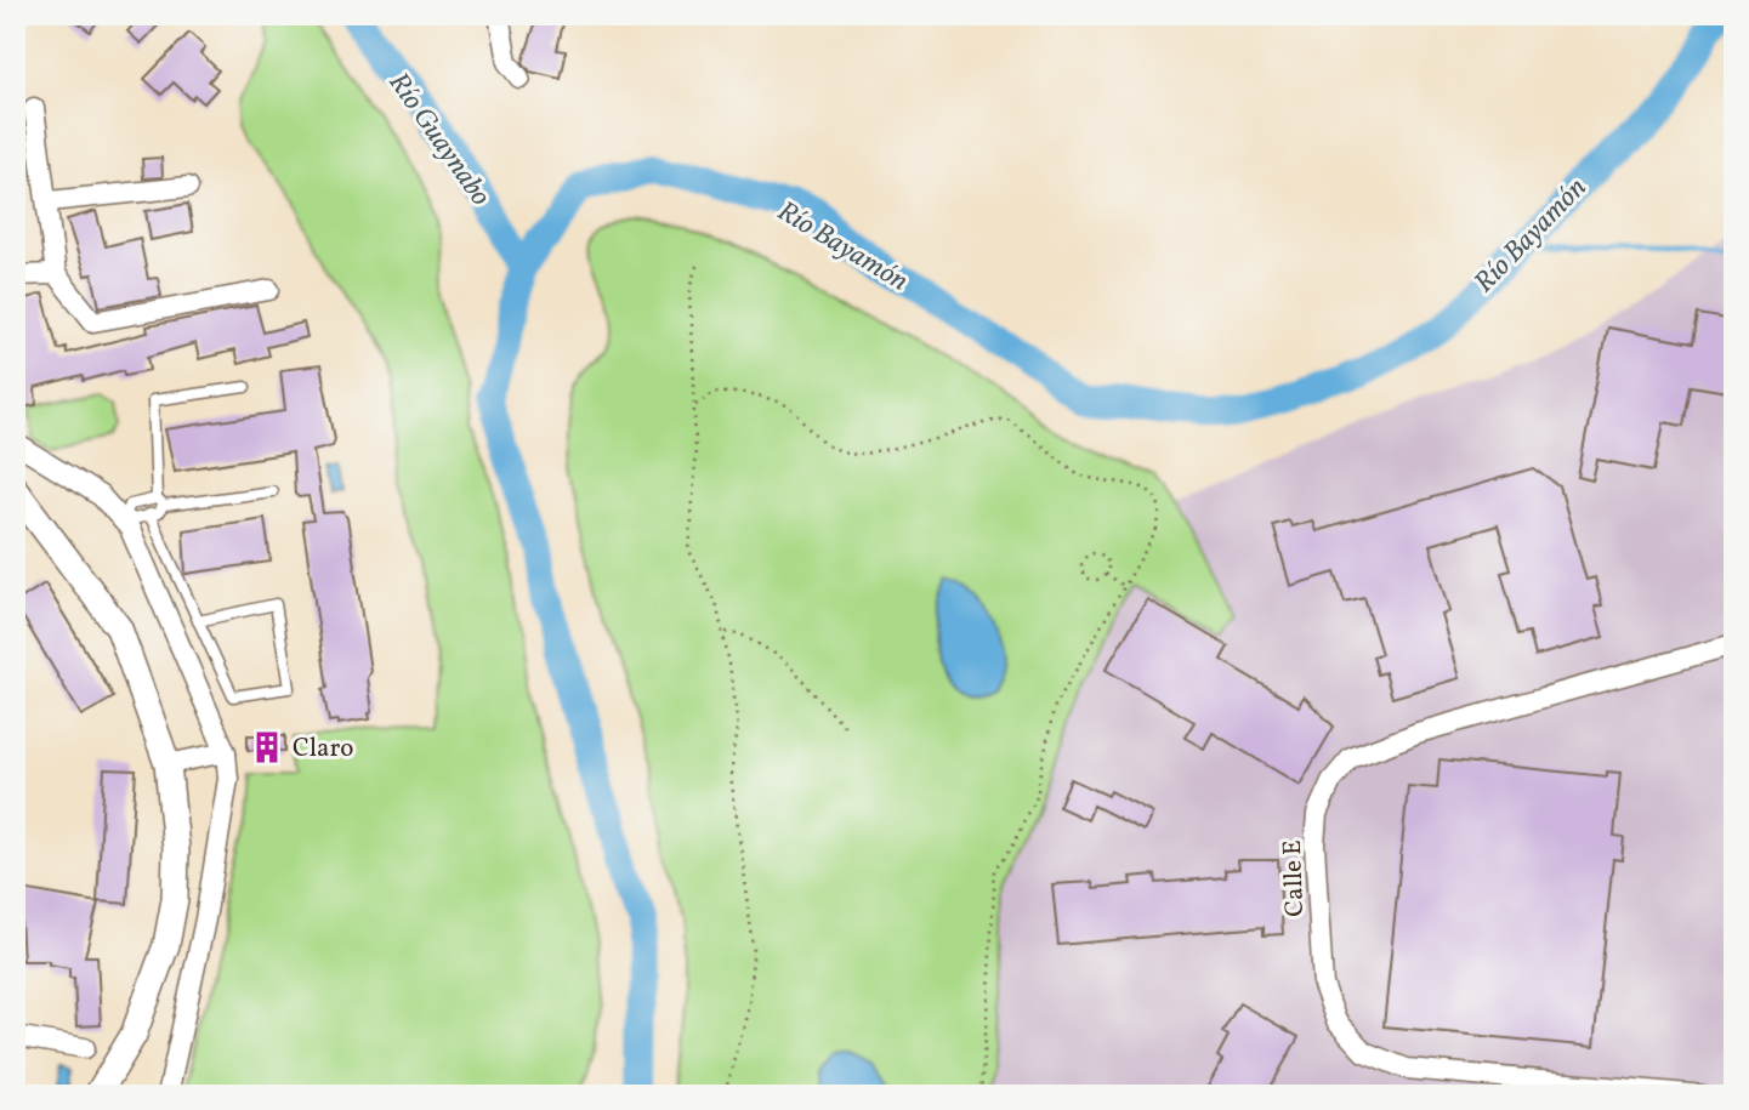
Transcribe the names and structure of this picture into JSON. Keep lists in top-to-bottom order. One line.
{"streets":{"street":["Calle E"]},"water":["Río Guaynabo","Río Bayamón"],"places":{"building":["Claro"]}}
